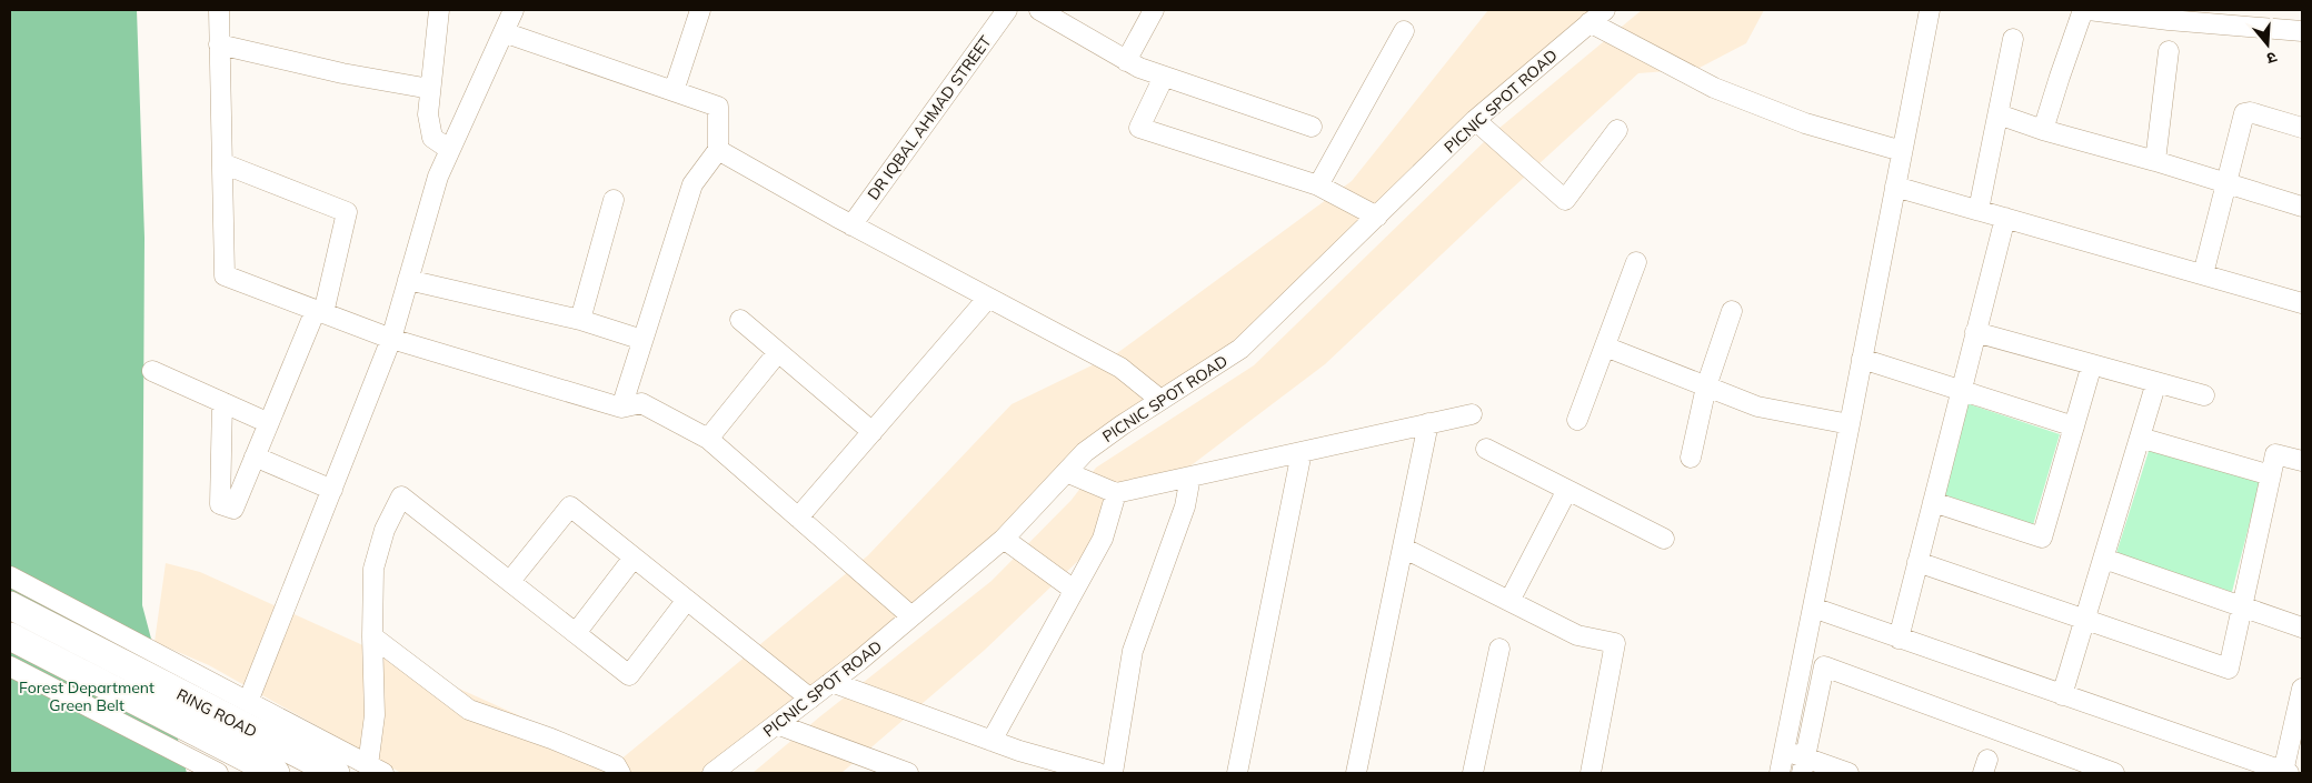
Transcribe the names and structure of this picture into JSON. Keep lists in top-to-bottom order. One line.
{"streets":{"highway":["RING ROAD"],"street":["PICNIC SPOT ROAD","DR IQBAL AHMAD STREET"]},"parks":["Forest Department Green Belt"],"north":"bottom"}
